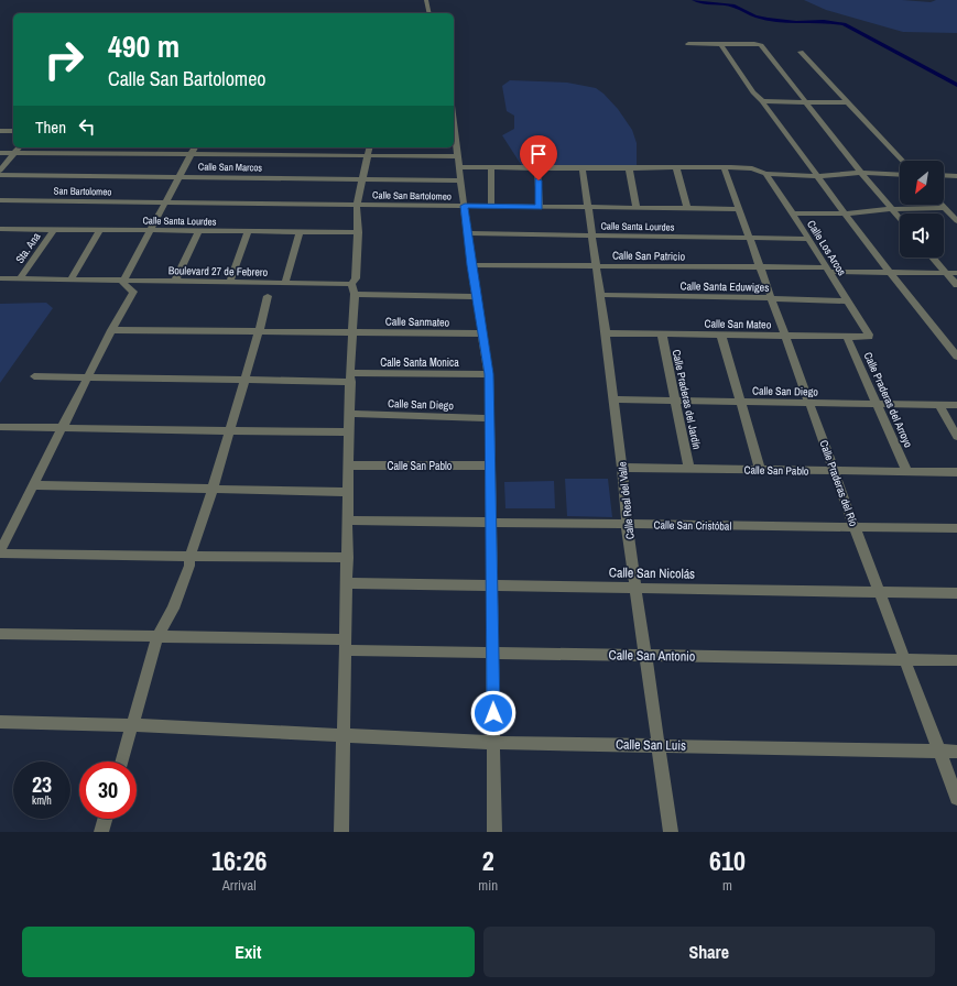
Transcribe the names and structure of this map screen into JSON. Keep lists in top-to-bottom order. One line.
{"streets":{"street":["Calle San Marcos","San Bartolomeo","Calle San Bartolomeo","Calle Santa Lourdes","Sta. Ana","Calle Los Arcos","Calle San Patricio","Boulevard 27 de Febrero","Calle Santa Eduwiges","Calle Sanmateo","Calle San Mateo","Calle Santa Monica","Calle San Diego","Calle Praderas del Jardín","Calle Praderas del Arroyo","Calle San Pablo","Calle Praderas del Río","Calle Real del Valle","Calle San Cristóbal","Calle San Nicolás","Calle San Antonio","Calle San Luis"]},"crossings":[["San Bartolomeo","Calle San Bartolomeo"],["Calle San Bartolomeo","Calle Praderas del Río"],["Calle San Bartolomeo","Calle Real del Valle"],["Calle Santa Lourdes","Sta. Ana"],["Calle Santa Lourdes","Calle Los Arcos"],["Calle Santa Lourdes","Calle Praderas del Río"],["Calle Santa Lourdes","Calle Real del Valle"],["Sta. Ana","Boulevard 27 de Febrero"],["Calle Los Arcos","Calle San Patricio"],["Calle Los Arcos","Calle Santa Eduwiges"],["Calle Los Arcos","Calle San Mateo"],["Calle San Patricio","Calle Praderas del Río"],["Calle San Patricio","Calle Real del Valle"],["Calle Santa Eduwiges","Calle Praderas del Río"],["Calle Santa Eduwiges","Calle Real del Valle"],["Calle San Mateo","Calle Praderas del Jardín"],["Calle San Mateo","Calle Praderas del Arroyo"],["Calle San Mateo","Calle Praderas del Río"],["Calle San Mateo","Calle Real del Valle"],["Calle San Diego","Calle Praderas del Jardín"],["Calle San Diego","Calle Praderas del Arroyo"],["Calle San Diego","Calle Praderas del Río"],["Calle San Diego","Calle Real del Valle"],["Calle Praderas del Jardín","Calle San Pablo"],["Calle Praderas del Arroyo","Calle San Pablo"],["Calle San Pablo","Calle Praderas del Río"],["Calle San Pablo","Calle Real del Valle"],["Calle Praderas del Río","Calle San Cristóbal"],["Calle Praderas del Río","Calle San Nicolás"],["Calle Praderas del Río","Calle San Antonio"],["Calle Praderas del Río","Calle San Luis"],["Calle Real del Valle","Calle San Cristóbal"],["Calle Real del Valle","Calle San Nicolás"],["Calle Real del Valle","Calle San Antonio"],["Calle Real del Valle","Calle San Luis"]],"north":"bottom left","page":{"turn":["490 m","Calle San Bartolomeo"],"then":"Then","speed":"23 km/h","limit":"30","eta":["16:26","Arrival","2","min","610","m"],"buttons":["Exit","Share"]}}
